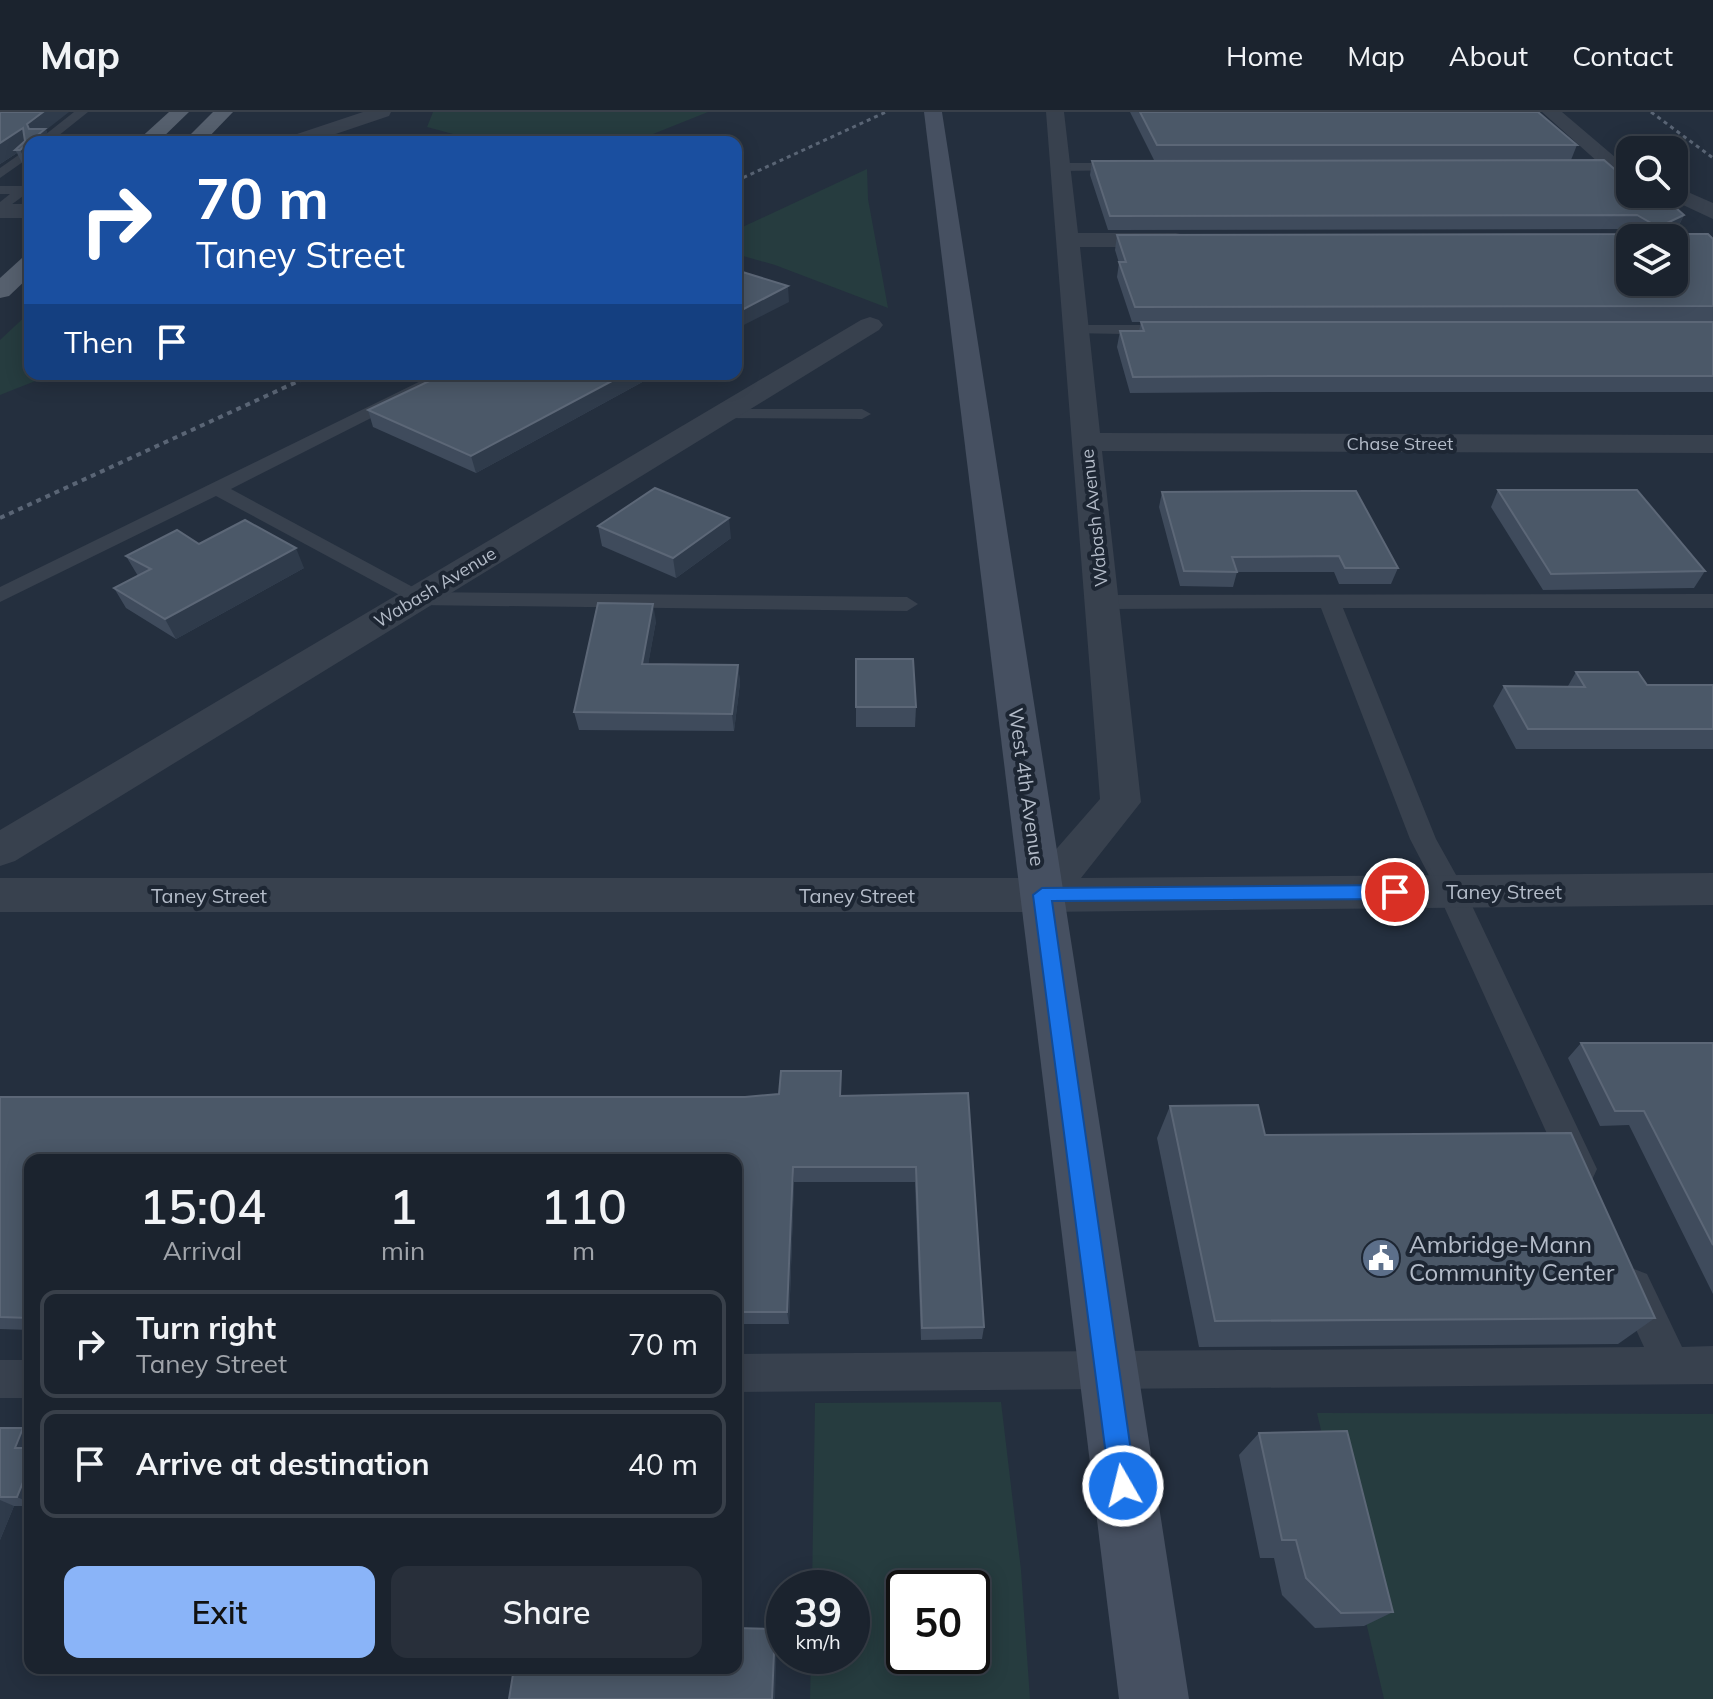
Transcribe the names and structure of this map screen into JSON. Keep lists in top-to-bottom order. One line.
{"streets":{"main road":["West 4th Avenue"],"street":["Chase Street","Wabash Avenue","Taney Street"]},"crossings":[["Chase Street","Wabash Avenue"],["Wabash Avenue","West 4th Avenue"],["Wabash Avenue","Taney Street"],["West 4th Avenue","Taney Street"]],"places":{"public building":["Ambridge-Mann Community Center"]},"page":{"header":"Map","nav":["Home","Map","About","Contact"],"turn":["70 m","Taney Street"],"then":"Then","eta":["15:04","Arrival","1","min","110","m"],"list":[{"name":"Turn right","note":"Taney Street","value":"70 m"},{"name":"Arrive at destination","value":"40 m"}],"buttons":["Exit","Share"],"speed":"39 km/h","limit":"50"}}
